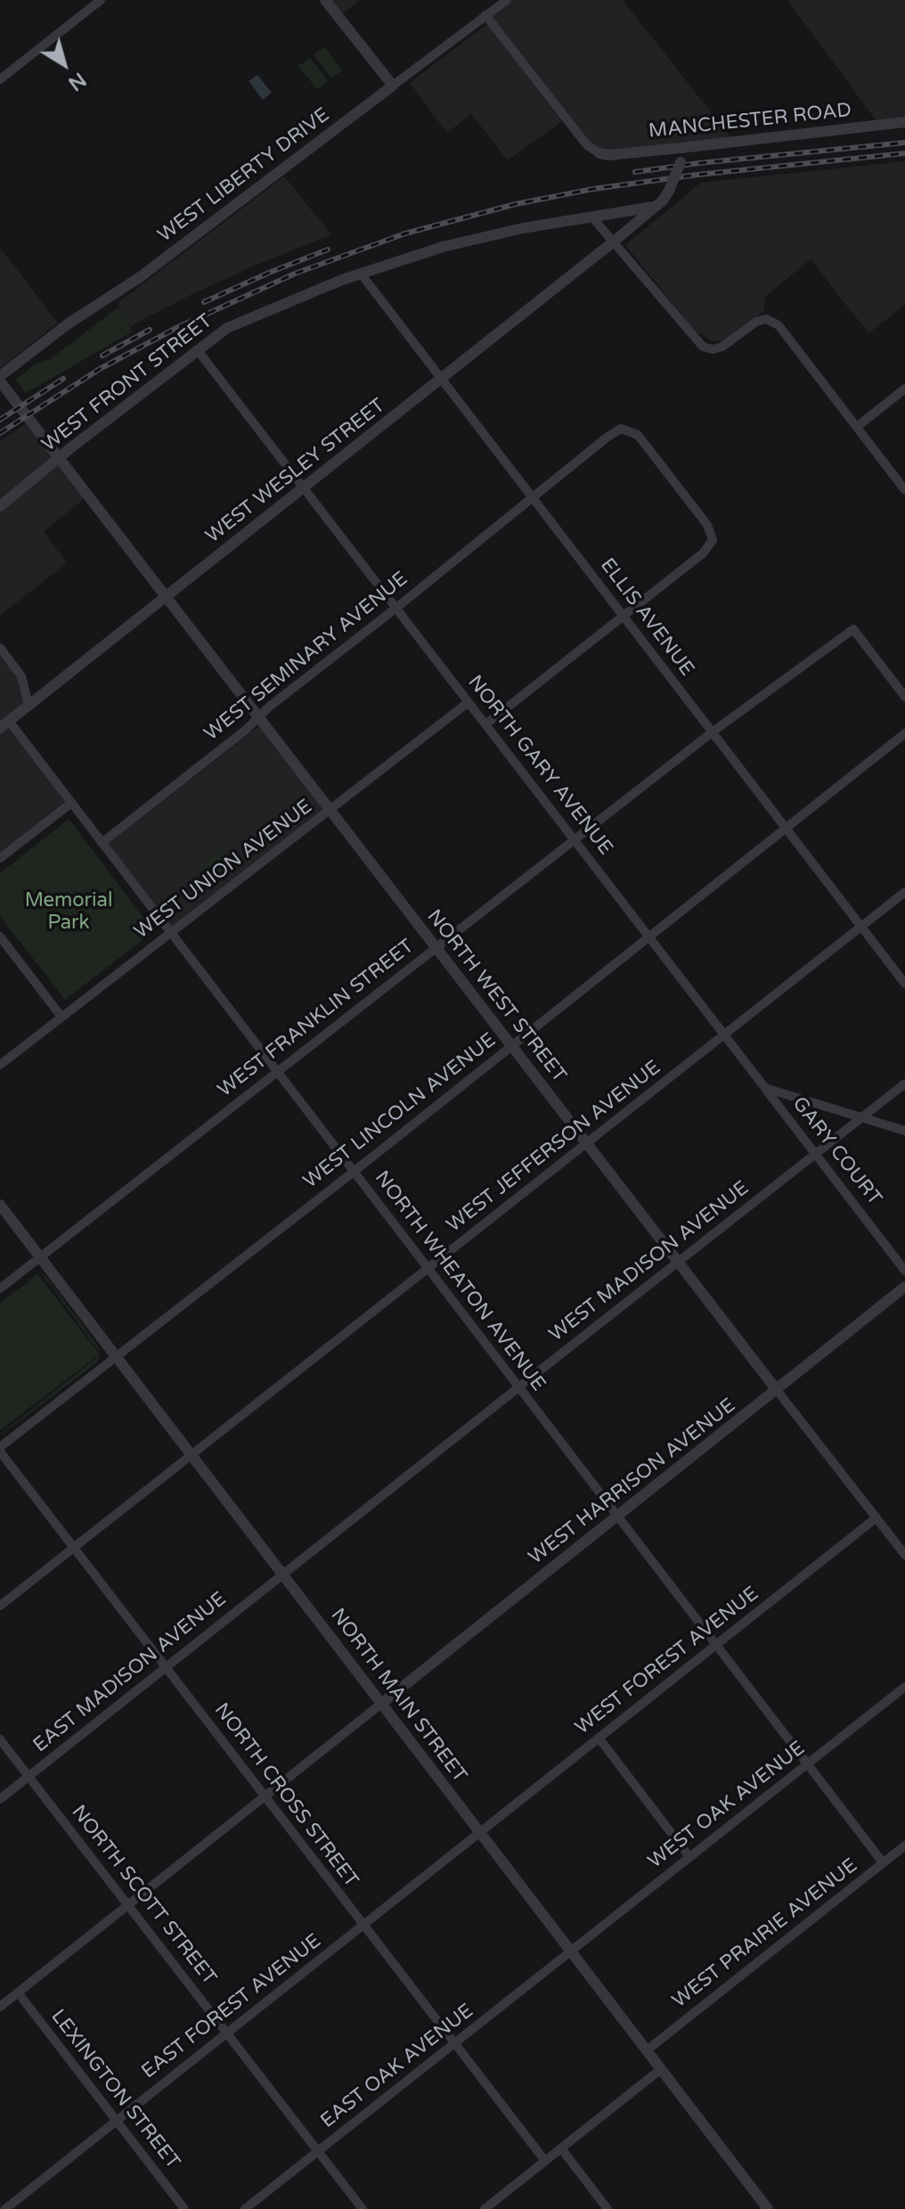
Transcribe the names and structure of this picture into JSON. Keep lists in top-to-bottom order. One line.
{"streets":{"street":["MANCHESTER ROAD","WEST LIBERTY DRIVE","WEST FRONT STREET","WEST WESLEY STREET","ELLIS AVENUE","WEST SEMINARY AVENUE","NORTH GARY AVENUE","WEST UNION AVENUE","NORTH WEST STREET","WEST FRANKLIN STREET","WEST LINCOLN AVENUE","WEST JEFFERSON AVENUE","GARY COURT","WEST MADISON AVENUE","NORTH WHEATON AVENUE","WEST HARRISON AVENUE","WEST FOREST AVENUE","EAST MADISON AVENUE","NORTH MAIN STREET","NORTH CROSS STREET","WEST OAK AVENUE","NORTH SCOTT STREET","WEST PRAIRIE AVENUE","EAST FOREST AVENUE","EAST OAK AVENUE","LEXINGTON STREET"]},"crossings":[["MANCHESTER ROAD","WEST WESLEY STREET"],["WEST FRONT STREET","WEST WESLEY STREET"],["WEST FRONT STREET","ELLIS AVENUE"],["WEST FRONT STREET","NORTH GARY AVENUE"],["WEST FRONT STREET","NORTH WEST STREET"],["WEST WESLEY STREET","ELLIS AVENUE"],["WEST WESLEY STREET","NORTH GARY AVENUE"],["WEST WESLEY STREET","NORTH WEST STREET"],["WEST WESLEY STREET","NORTH WHEATON AVENUE"],["ELLIS AVENUE","WEST SEMINARY AVENUE"],["ELLIS AVENUE","WEST FRANKLIN STREET"],["ELLIS AVENUE","WEST LINCOLN AVENUE"],["ELLIS AVENUE","WEST JEFFERSON AVENUE"],["WEST SEMINARY AVENUE","NORTH GARY AVENUE"],["WEST SEMINARY AVENUE","NORTH WEST STREET"],["WEST SEMINARY AVENUE","NORTH WHEATON AVENUE"],["NORTH GARY AVENUE","WEST UNION AVENUE"],["NORTH GARY AVENUE","WEST FRANKLIN STREET"],["NORTH GARY AVENUE","WEST LINCOLN AVENUE"],["NORTH GARY AVENUE","WEST JEFFERSON AVENUE"],["NORTH GARY AVENUE","GARY COURT"],["WEST UNION AVENUE","NORTH WEST STREET"],["WEST UNION AVENUE","NORTH WHEATON AVENUE"],["NORTH WEST STREET","WEST FRANKLIN STREET"],["NORTH WEST STREET","WEST LINCOLN AVENUE"],["NORTH WEST STREET","WEST JEFFERSON AVENUE"],["NORTH WEST STREET","WEST MADISON AVENUE"],["NORTH WEST STREET","WEST HARRISON AVENUE"],["NORTH WEST STREET","WEST FOREST AVENUE"],["WEST FRANKLIN STREET","NORTH WHEATON AVENUE"],["WEST FRANKLIN STREET","NORTH MAIN STREET"],["WEST LINCOLN AVENUE","NORTH WHEATON AVENUE"],["WEST LINCOLN AVENUE","NORTH MAIN STREET"],["WEST LINCOLN AVENUE","NORTH CROSS STREET"],["WEST JEFFERSON AVENUE","NORTH WHEATON AVENUE"],["WEST JEFFERSON AVENUE","NORTH MAIN STREET"],["WEST JEFFERSON AVENUE","NORTH CROSS STREET"],["GARY COURT","WEST MADISON AVENUE"],["WEST MADISON AVENUE","NORTH WHEATON AVENUE"],["WEST MADISON AVENUE","EAST MADISON AVENUE"],["WEST MADISON AVENUE","NORTH MAIN STREET"],["NORTH WHEATON AVENUE","WEST HARRISON AVENUE"],["NORTH WHEATON AVENUE","WEST FOREST AVENUE"],["NORTH WHEATON AVENUE","WEST OAK AVENUE"],["NORTH WHEATON AVENUE","WEST PRAIRIE AVENUE"],["WEST HARRISON AVENUE","NORTH MAIN STREET"],["WEST FOREST AVENUE","NORTH MAIN STREET"],["WEST FOREST AVENUE","EAST FOREST AVENUE"],["EAST MADISON AVENUE","NORTH MAIN STREET"],["EAST MADISON AVENUE","NORTH CROSS STREET"],["EAST MADISON AVENUE","NORTH SCOTT STREET"],["NORTH MAIN STREET","WEST OAK AVENUE"],["NORTH MAIN STREET","WEST PRAIRIE AVENUE"],["NORTH MAIN STREET","EAST FOREST AVENUE"],["NORTH MAIN STREET","EAST OAK AVENUE"],["NORTH CROSS STREET","EAST FOREST AVENUE"],["NORTH CROSS STREET","EAST OAK AVENUE"],["WEST OAK AVENUE","EAST OAK AVENUE"],["NORTH SCOTT STREET","EAST FOREST AVENUE"],["NORTH SCOTT STREET","EAST OAK AVENUE"],["EAST FOREST AVENUE","LEXINGTON STREET"]],"parks":["Memorial Park"],"north":"bottom right"}
